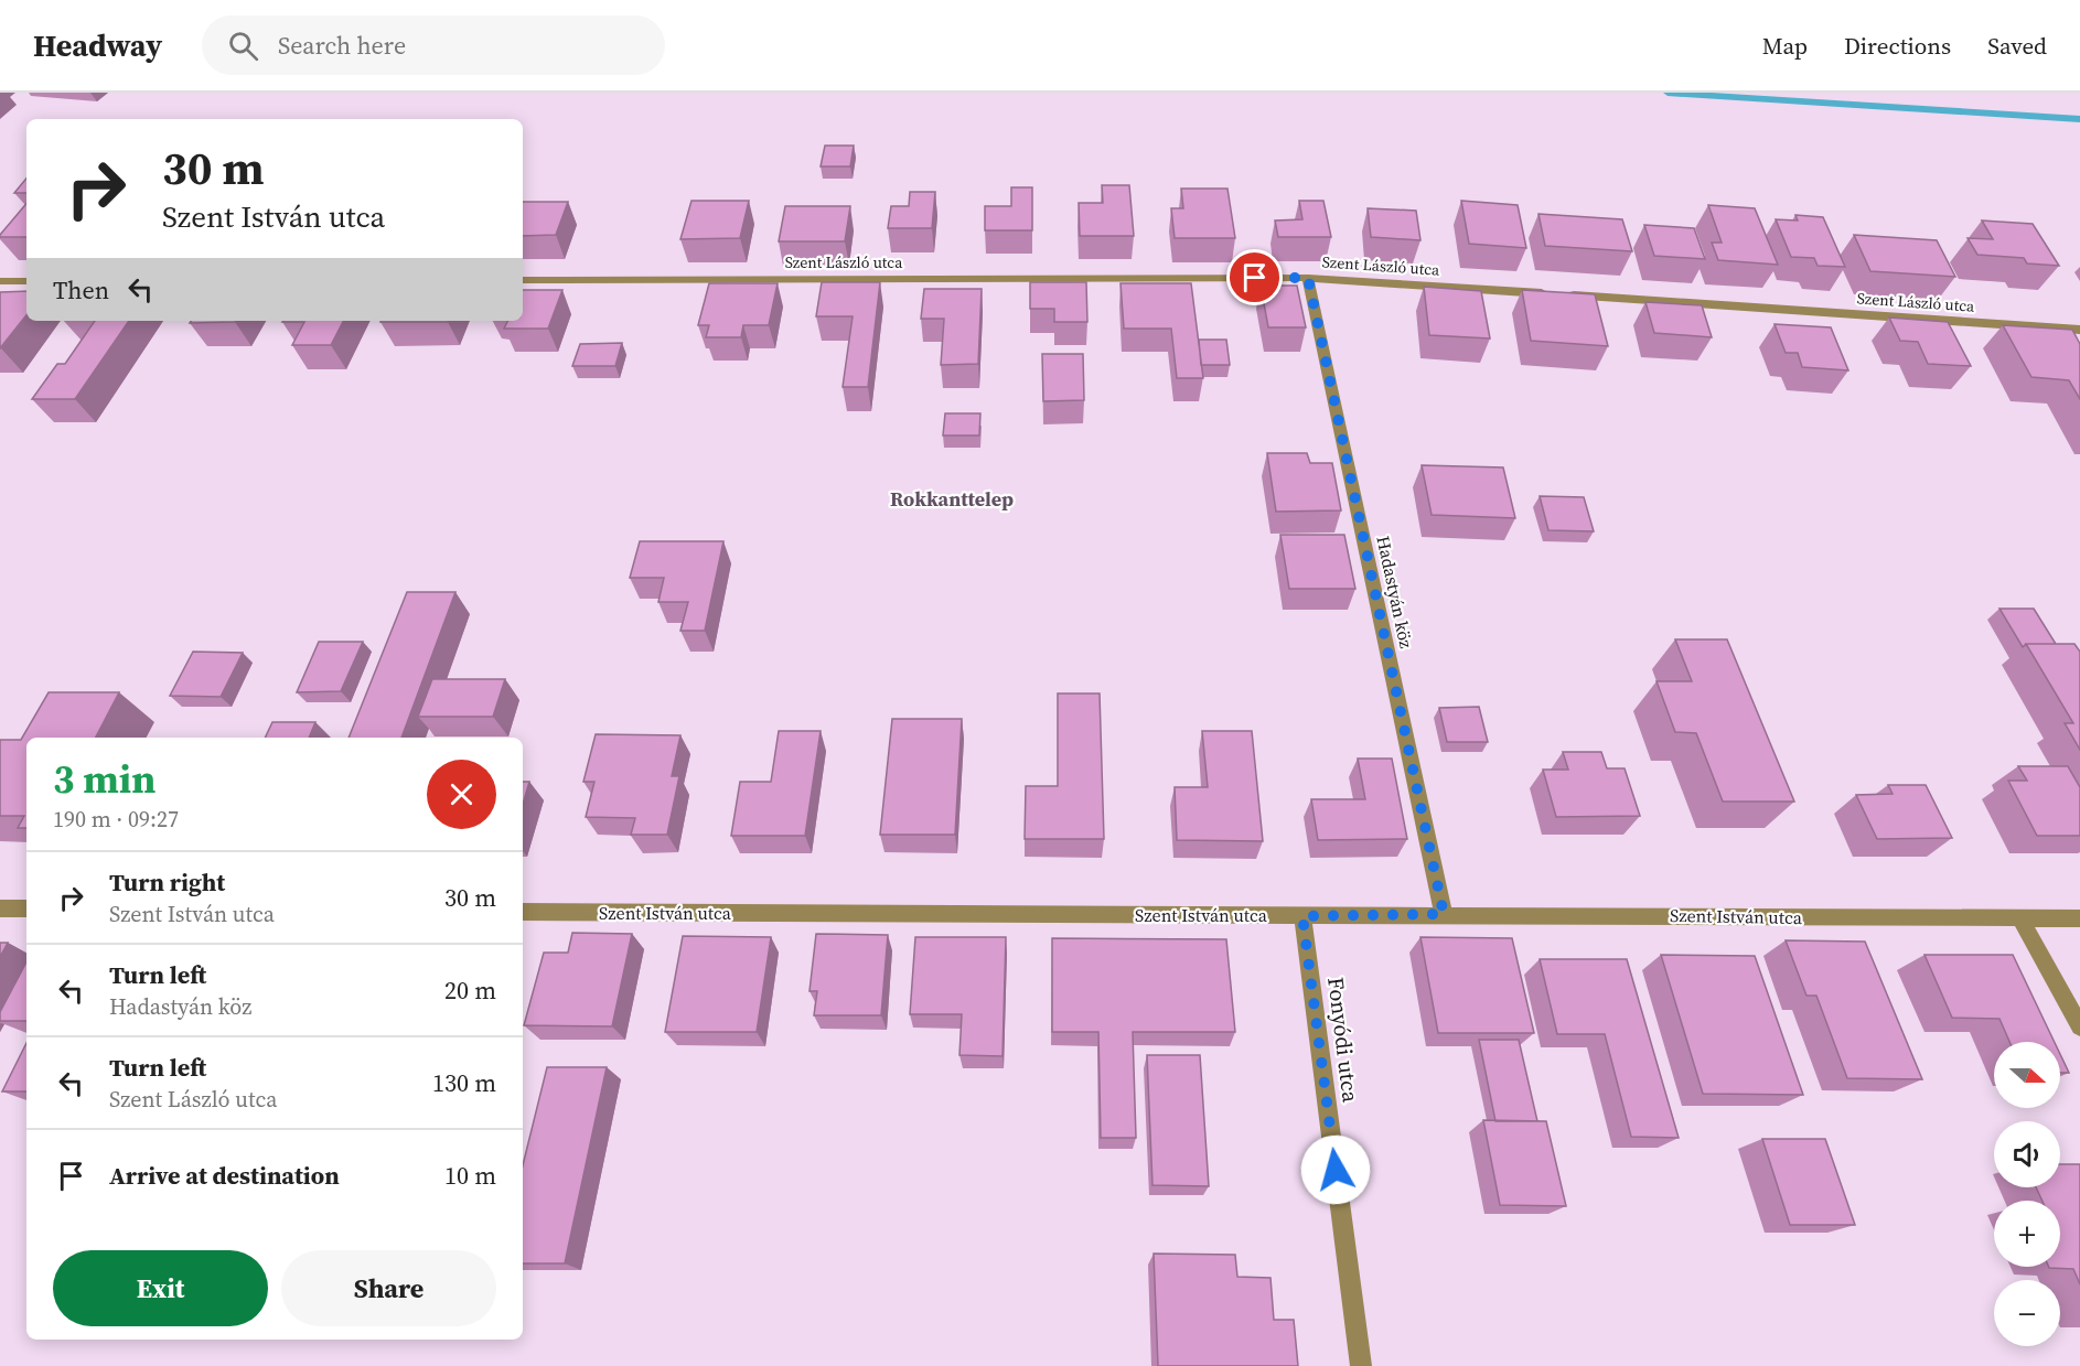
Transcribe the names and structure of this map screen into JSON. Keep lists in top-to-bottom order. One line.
{"streets":{"street":["Szent László utca","Hadastyán köz","Szent István utca","Fonyódi utca"]},"crossings":[["Szent László utca","Hadastyán köz"],["Hadastyán köz","Szent István utca"],["Szent István utca","Fonyódi utca"]],"districts":["Rokkanttelep"],"north":"right","page":{"header":"Headway","search":"Search here","nav":["Map","Directions","Saved"],"turn":["30 m","Szent István utca"],"then":"Then","heading":["3 min","190 m · 09:27"],"list":[{"name":"Turn right","note":"Szent István utca","value":"30 m"},{"name":"Turn left","note":"Hadastyán köz","value":"20 m"},{"name":"Turn left","note":"Szent László utca","value":"130 m"},{"name":"Arrive at destination","value":"10 m"}],"map_buttons":["+","−"],"buttons":["Exit","Share"]}}
